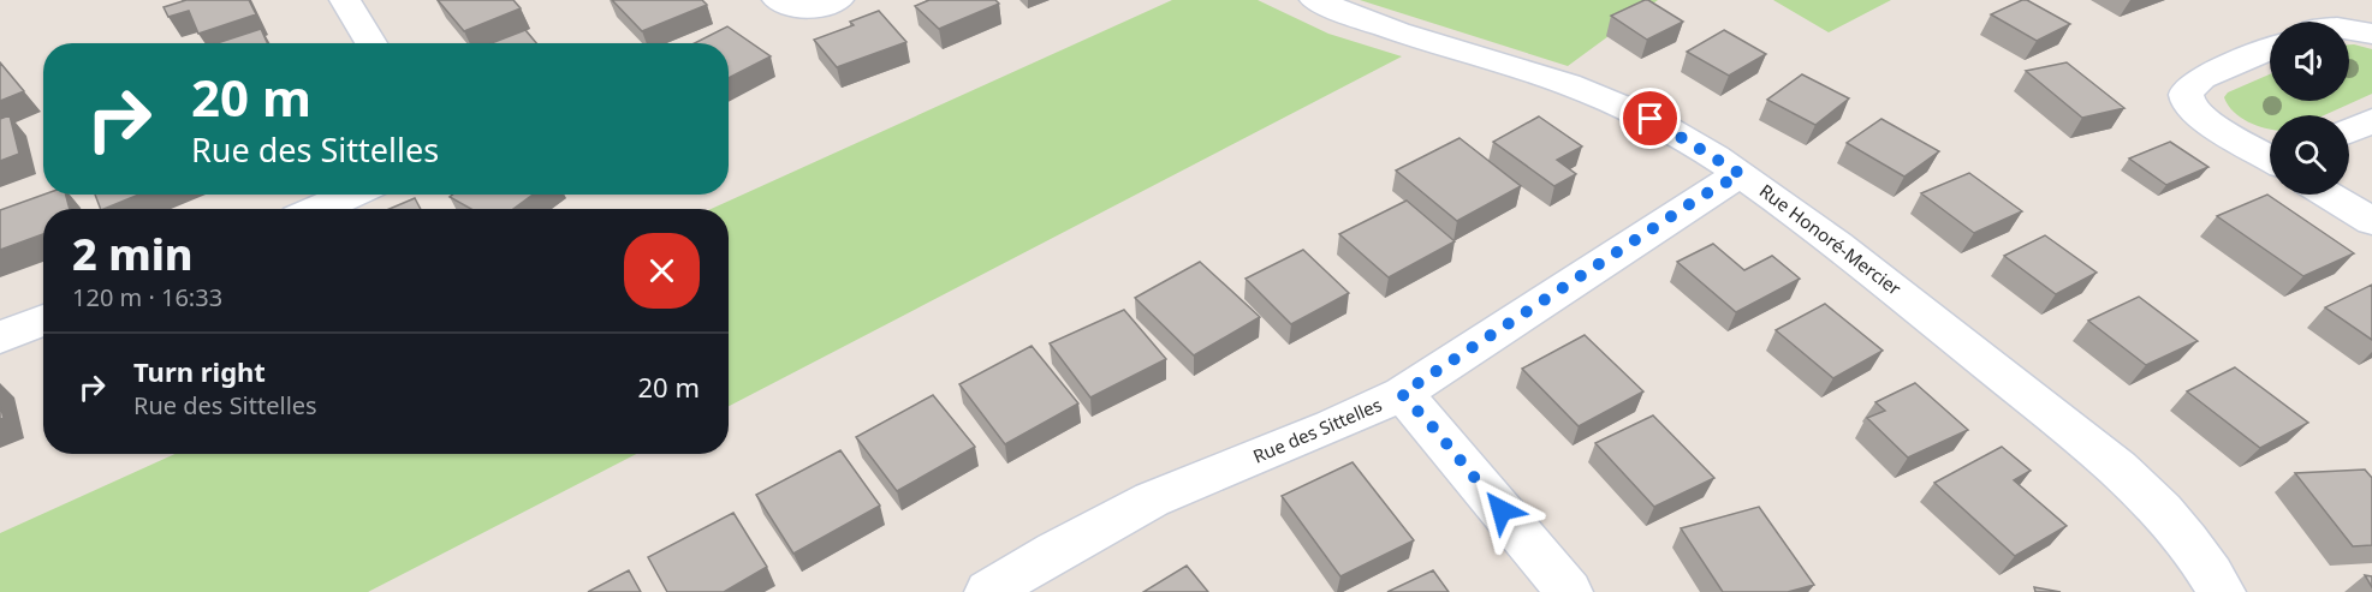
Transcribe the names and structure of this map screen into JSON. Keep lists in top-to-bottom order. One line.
{"streets":{"street":["Rue Honoré-Mercier","Rue des Sittelles"]},"crossings":[["Rue Honoré-Mercier","Rue des Sittelles"]],"page":{"turn":["20 m","Rue des Sittelles"],"heading":["2 min","120 m · 16:33"],"list":[{"name":"Turn right","note":"Rue des Sittelles","value":"20 m"}]}}
